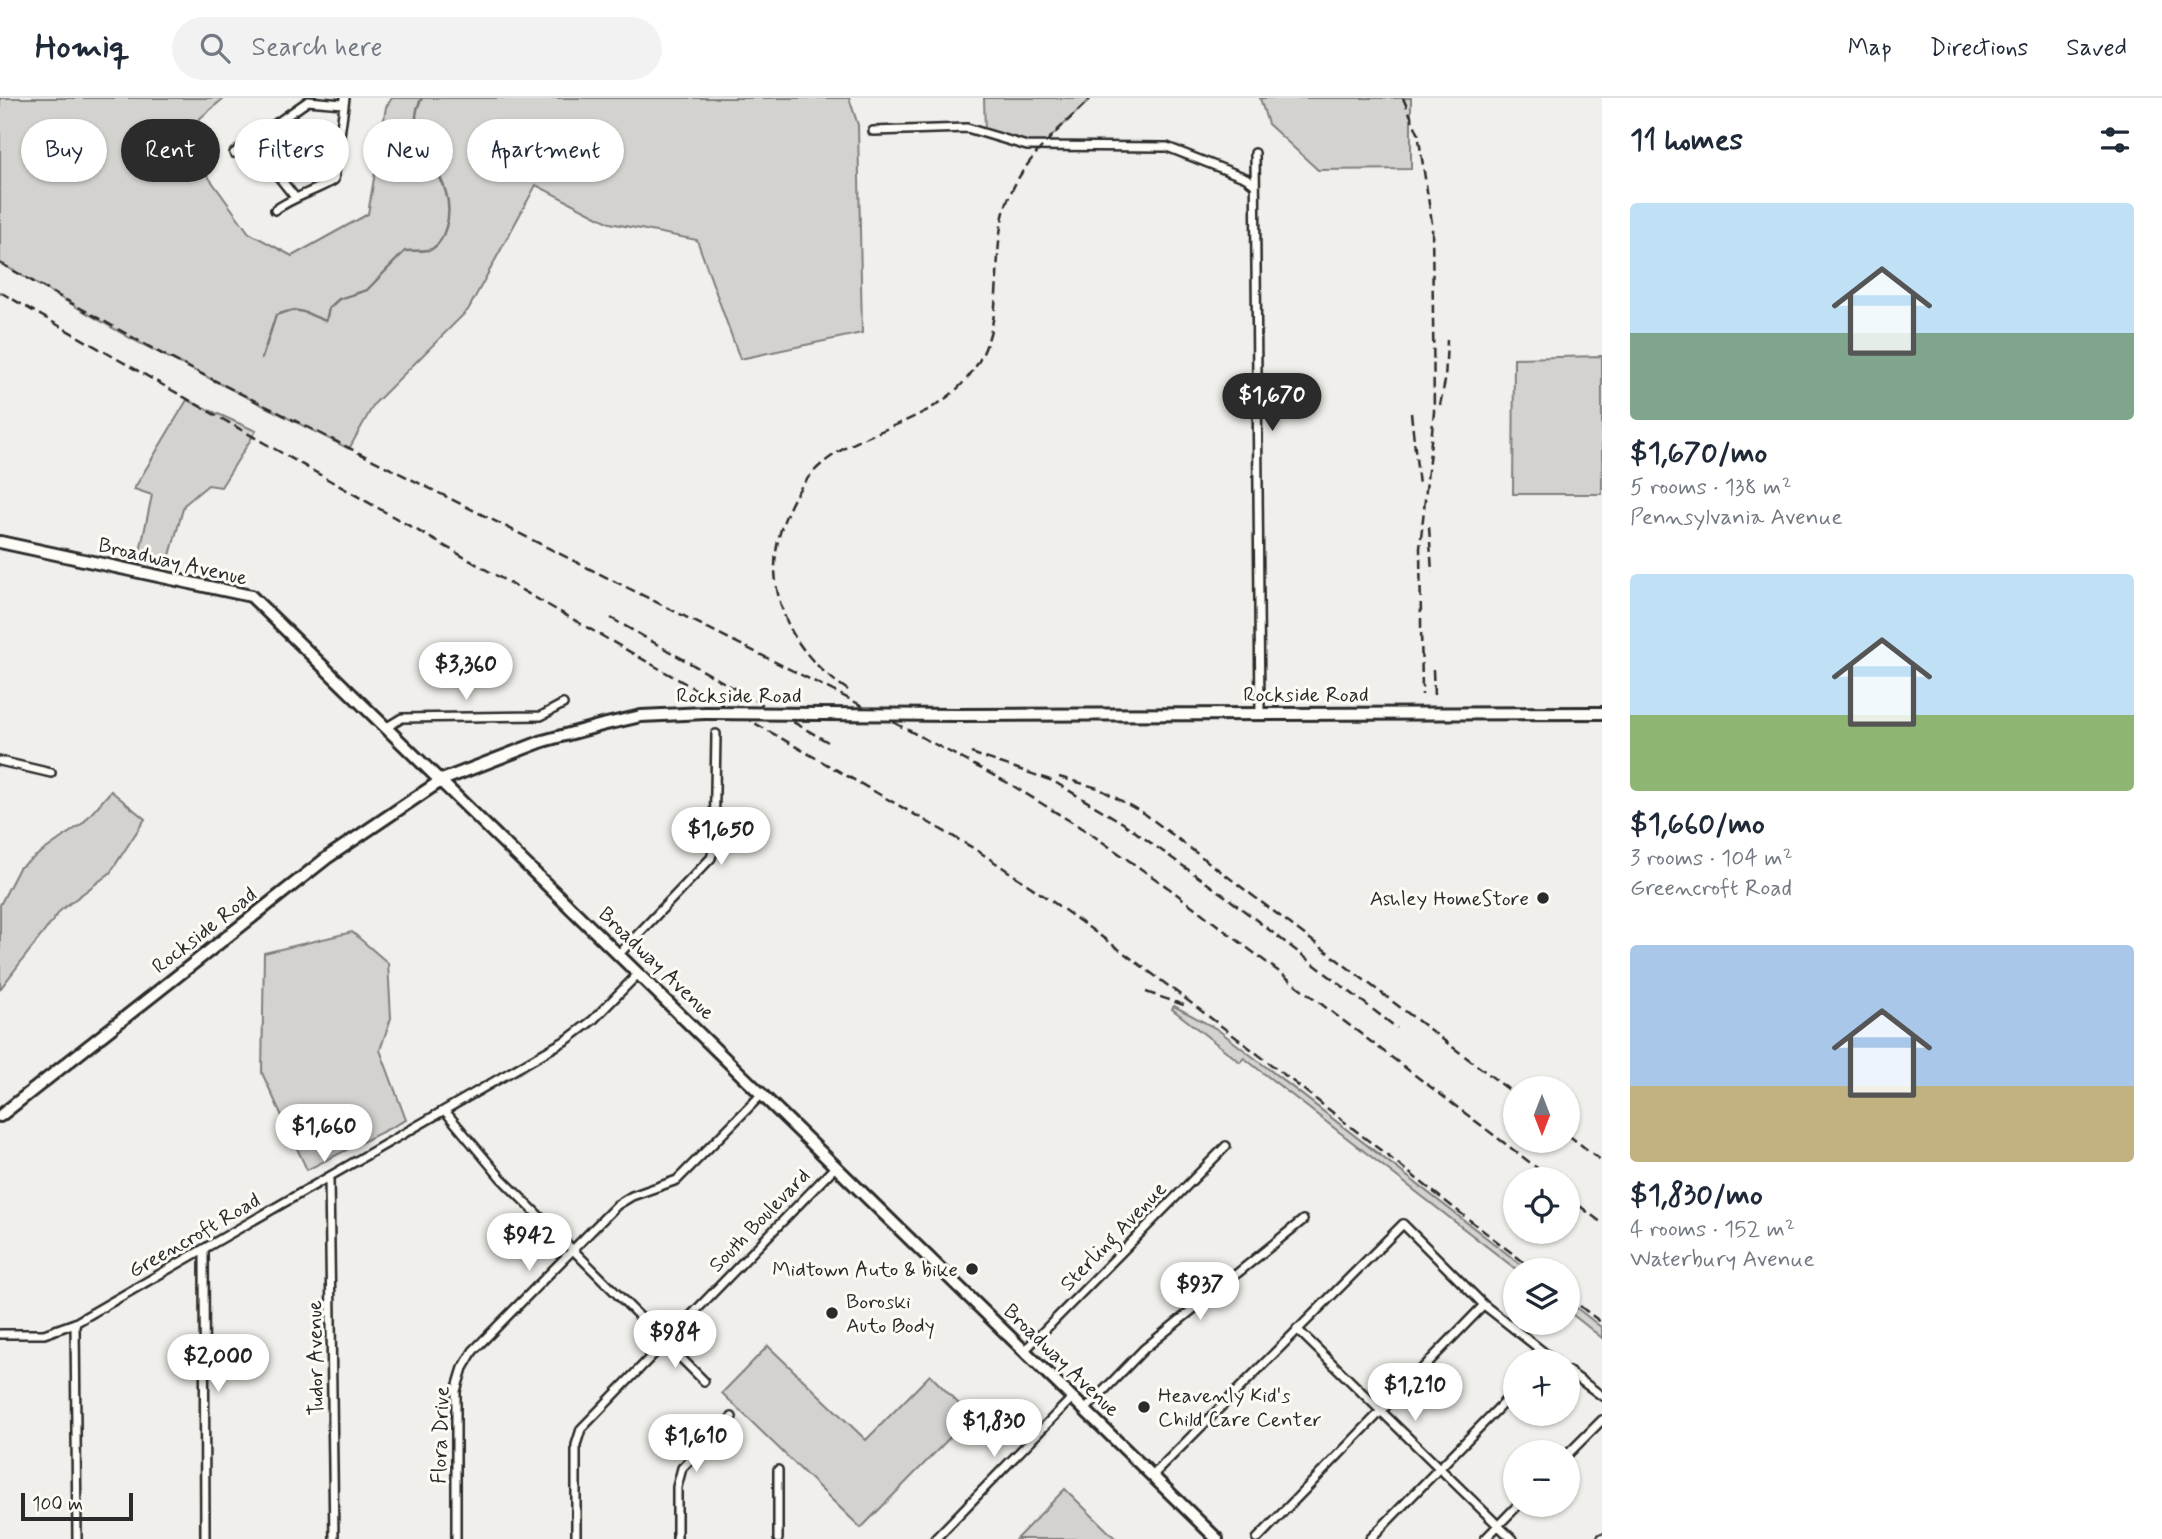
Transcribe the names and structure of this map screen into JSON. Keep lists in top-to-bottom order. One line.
{"streets":{"main road":["Broadway Avenue","Rockside Road"],"street":["South Boulevard","Greencroft Road","Sterling Avenue","Tudor Avenue","Flora Drive"]},"crossings":[["Broadway Avenue","Rockside Road"],["Broadway Avenue","South Boulevard"],["Broadway Avenue","Greencroft Road"],["Broadway Avenue","Sterling Avenue"],["Broadway Avenue","Flora Drive"],["Greencroft Road","Tudor Avenue"]],"places":["Ashley HomeStore","Midtown Auto & bike","Boroski Auto Body","Heavenly Kid's Child Care Center"],"scale_bar":"100 m","north":"bottom","page":{"header":"Homiq","search":"Search here","nav":["Map","Directions","Saved"],"heading":"11 homes","chip":["Buy","Rent","Filters","New","Apartment"],"list":[{"name":"$1,670/mo","note":"5 rooms · 138 m² · Pennsylvania Avenue"},{"name":"$1,660/mo","note":"3 rooms · 104 m² · Greencroft Road"},{"name":"$1,830/mo","note":"4 rooms · 152 m² · Waterbury Avenue"}],"price":["$1,670","$3,360","$1,650","$1,660","$942","$937","$984","$2,000","$1,210","$1,830","$1,610"],"map_buttons":["+","−"],"scale":"100 m"}}
